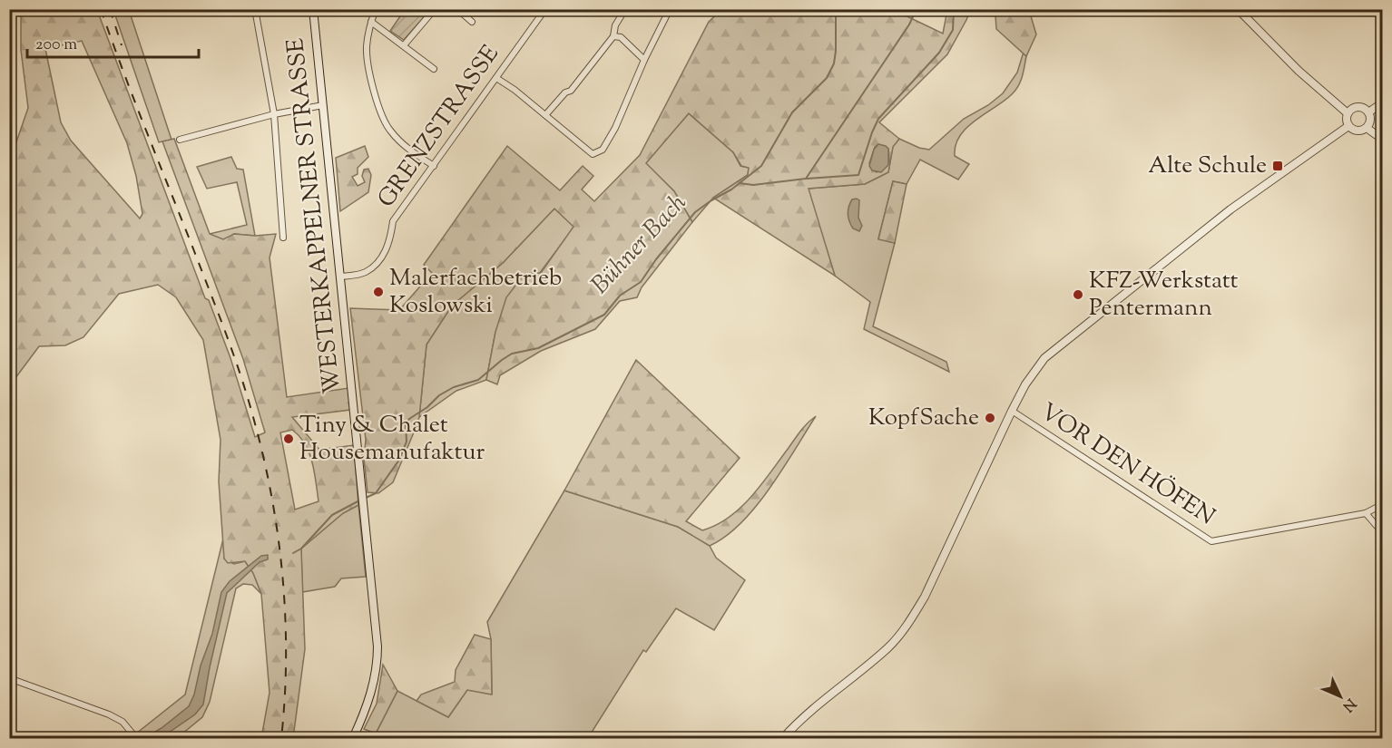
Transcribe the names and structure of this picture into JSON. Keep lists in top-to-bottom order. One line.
{"streets":{"main road":["WESTERKAPPELNER STRASSE"],"street":["GRENZSTRASSE","VOR DEN HÖFEN"]},"crossings":[["GRENZSTRASSE","WESTERKAPPELNER STRASSE"]],"water":["Bühner Bach"],"places":{"transit":["Alte Schule"],"other":["Malerfachbetrieb Koslowski","KFZ-Werkstatt Pentermann","KopfSache","Tiny & Chalet Housemanufaktur"]},"scale_bar":"200 m","north":"bottom right"}
